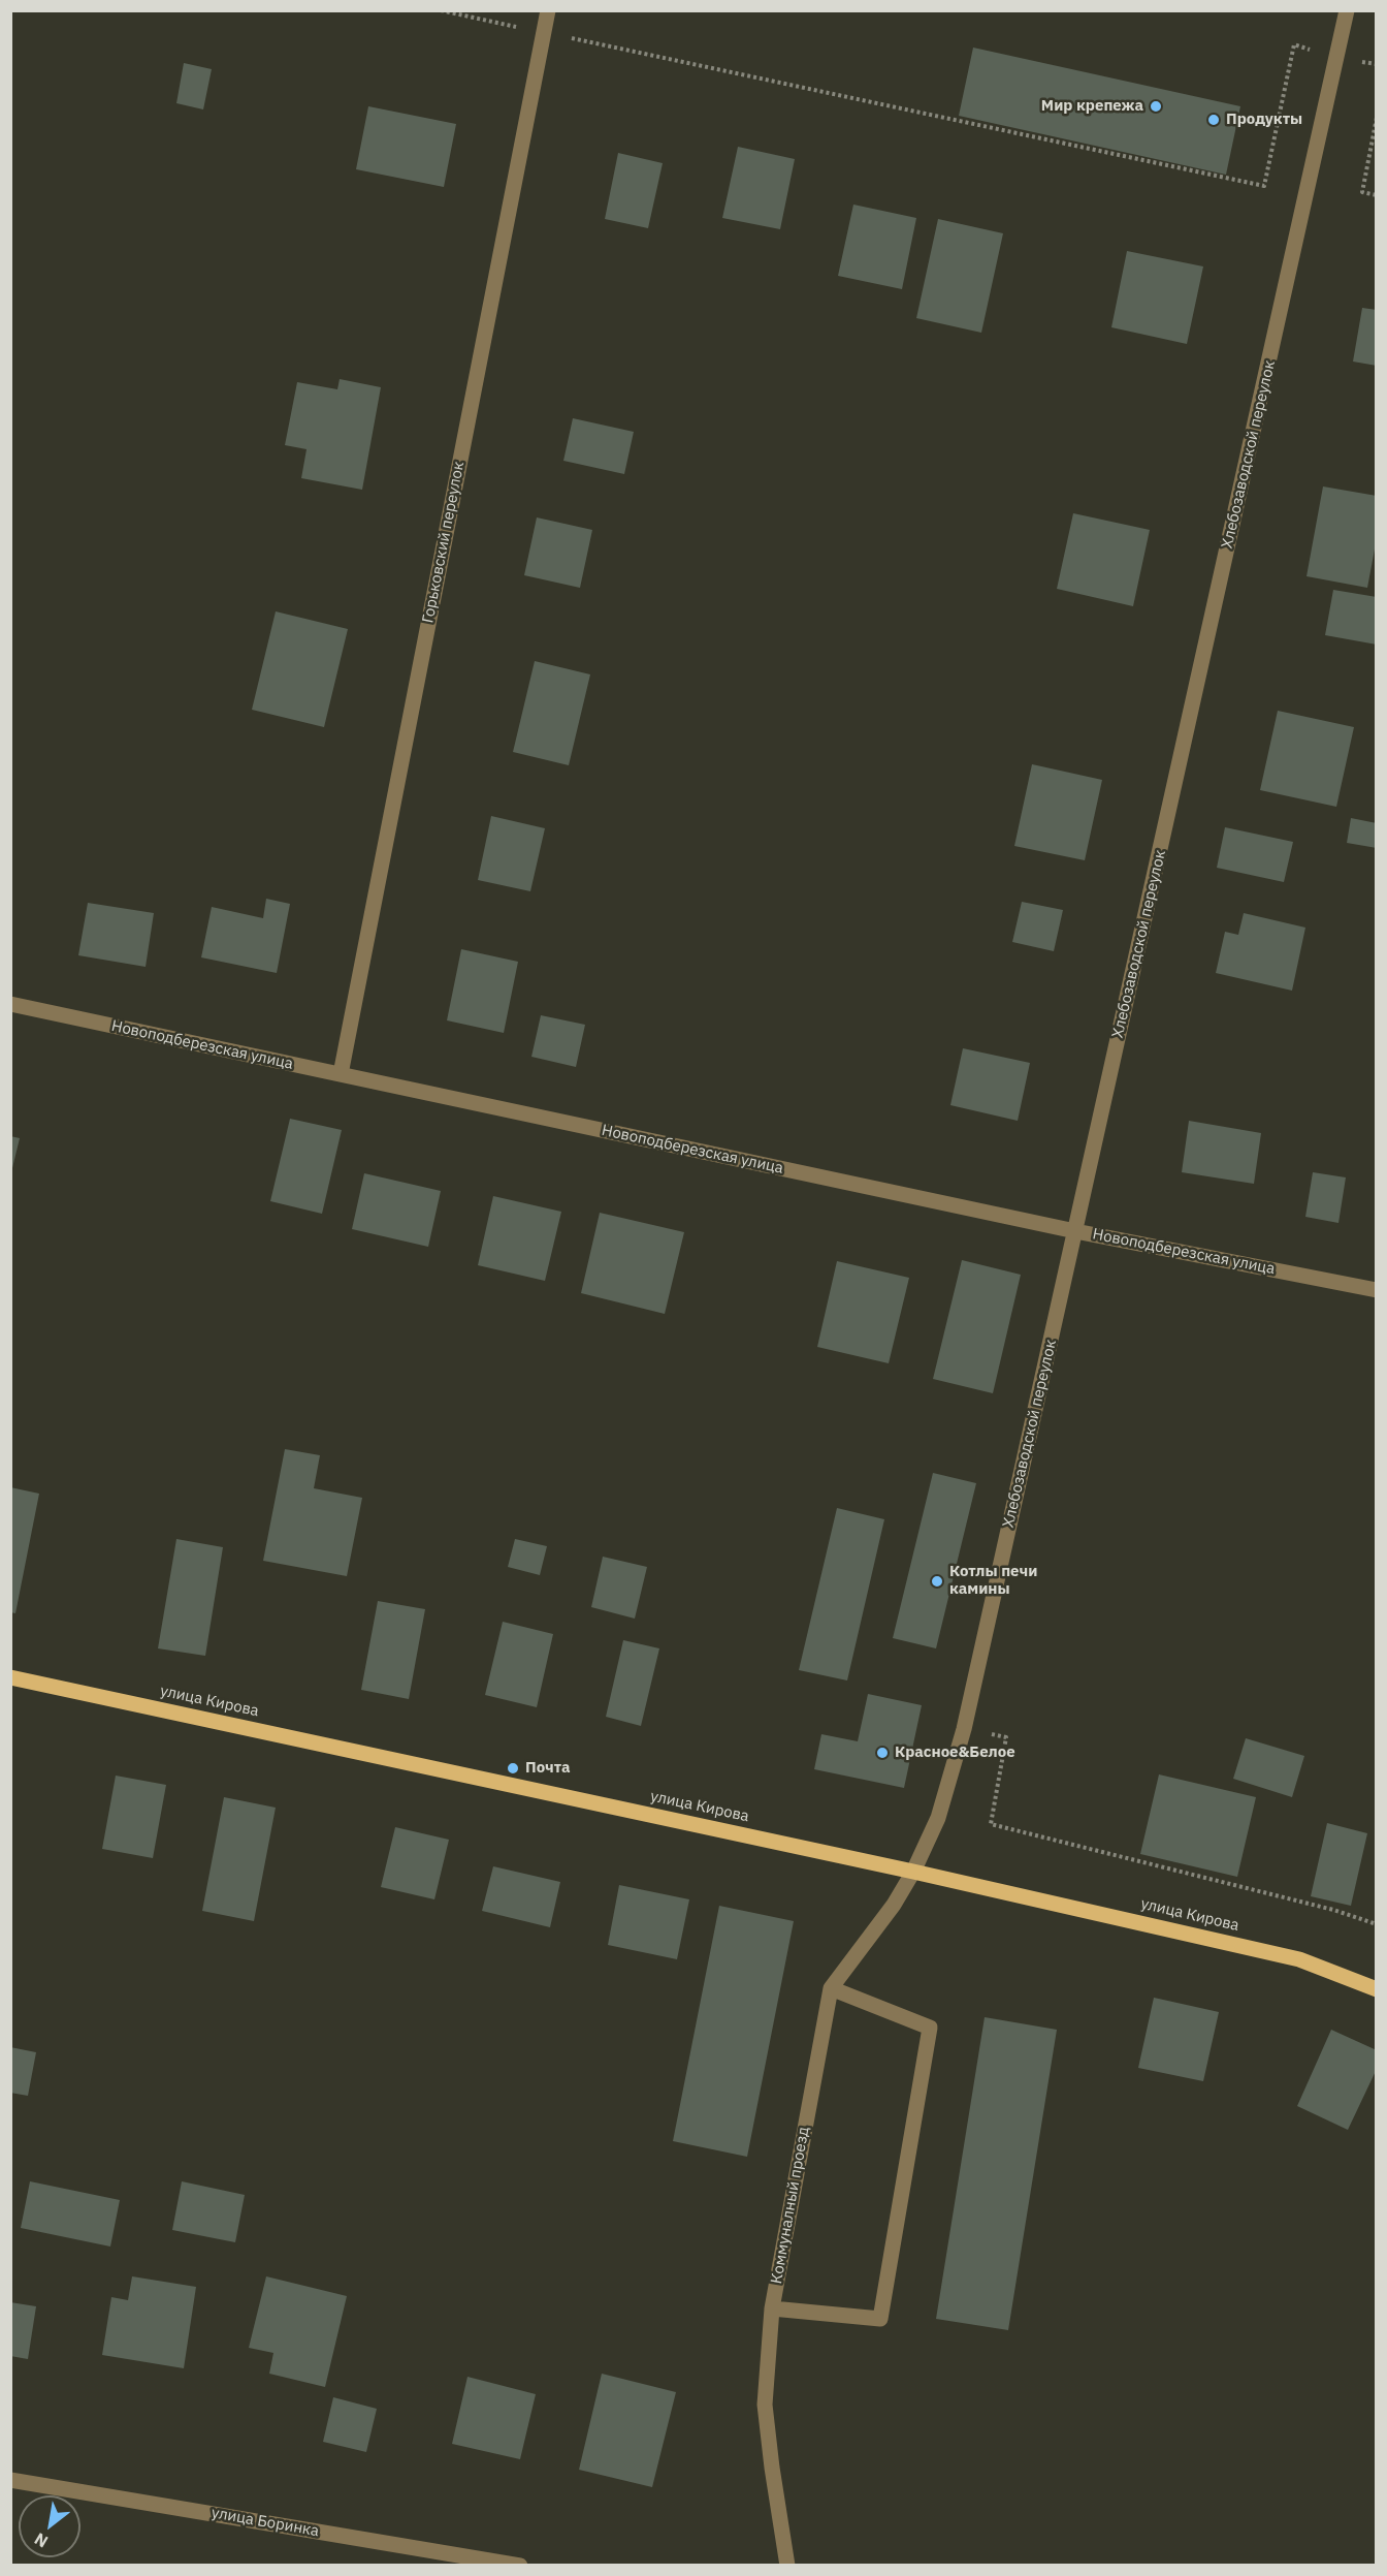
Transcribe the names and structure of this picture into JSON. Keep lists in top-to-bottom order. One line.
{"streets":{"main road":["улица Кирова"],"street":["Хлебозаводской переулок","Горьковский переулок","Новоподберезская улица","Коммуналный проезд","улица Боринка"]},"crossings":[["Хлебозаводской переулок","Новоподберезская улица"],["Хлебозаводской переулок","улица Кирова"],["Хлебозаводской переулок","Коммуналный проезд"],["Горьковский переулок","Новоподберезская улица"],["улица Кирова","Коммуналный проезд"]],"places":["Мир крепежа","Продукты","Котлы печи камины","Красное&Белое","Почта"],"north":"bottom left"}
